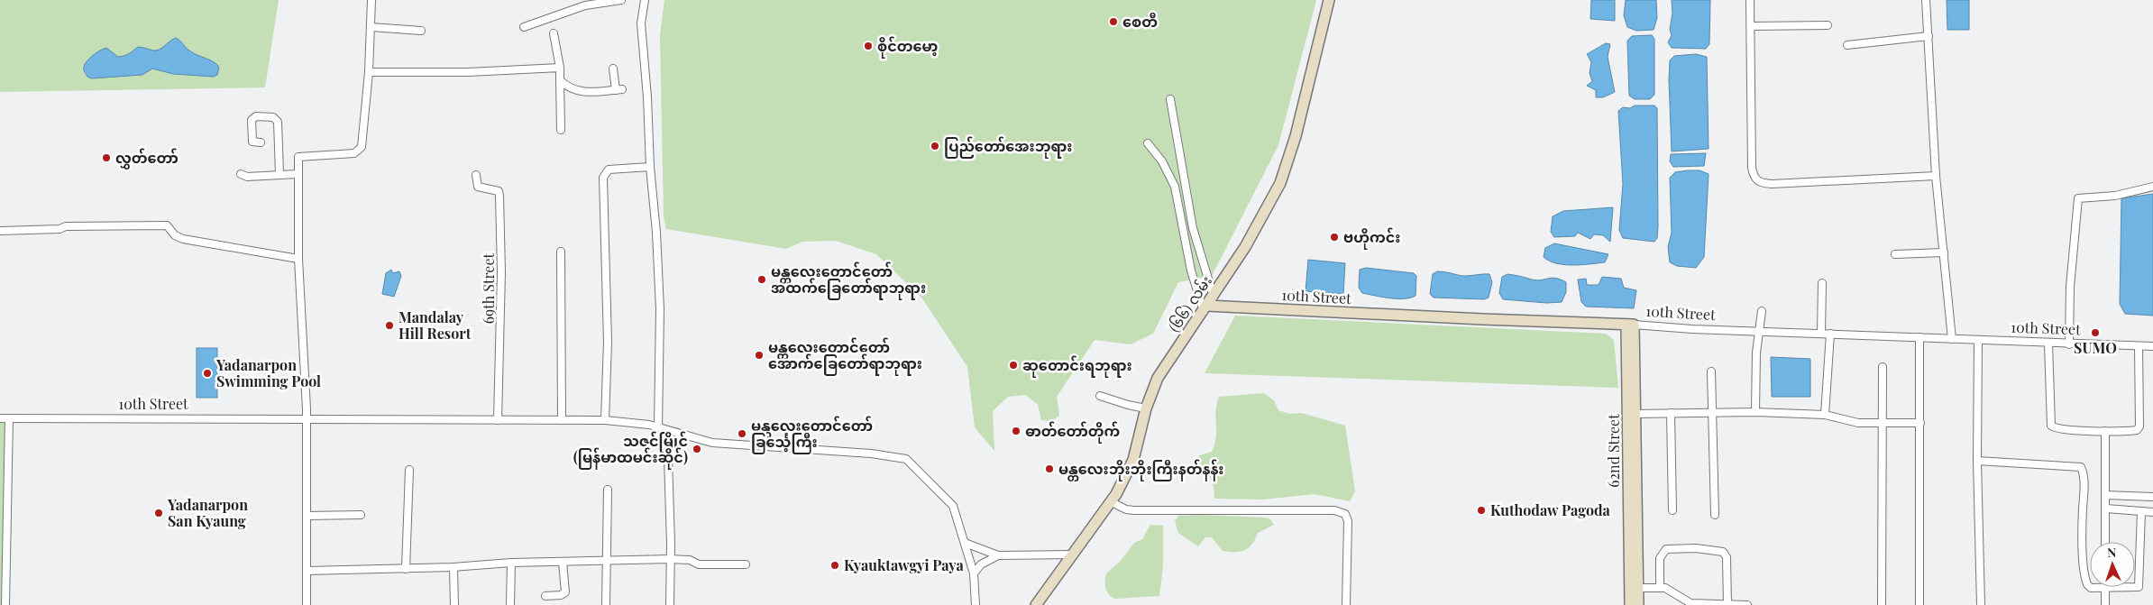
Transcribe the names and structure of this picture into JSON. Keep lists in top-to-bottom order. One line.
{"streets":{"main road":["10th Street","(၆၆) လမ်း","62nd Street"],"street":["69th Street"]},"crossings":[["69th Street","10th Street"],["10th Street","(၆၆) လမ်း"],["10th Street","62nd Street"]],"places":["စေတီ","စိုင်တမော့","ပြည်တော်အေးဘုရား","လွှတ်တော်","ဗဟိုကင်း","မန္တ‌လေးတောင်တော် အထက်ခြေတော်ရာဘုရား‌","Mandalay Hill Resort","SUMO","မန္တ‌လေးတောင်တော် အောက်ခြေတော်ရာဘုရား‌","ဆုတောင်းရဘုရား","Yadanarpon Swimming Pool","ဓာတ်တော်တိုက်","မန္တလေးတောင်တော် ‌ခြင်္သေ့ကြီး","သဇင်မြိုင် (မြန်မာထမင်းဆိုင်)","မန္တလေးဘိုးဘိုးကြီးနတ်နန်း","Kuthodaw Pagoda","Yadanarpon San Kyaung","Kyauktawgyi Paya"],"north":"top"}
